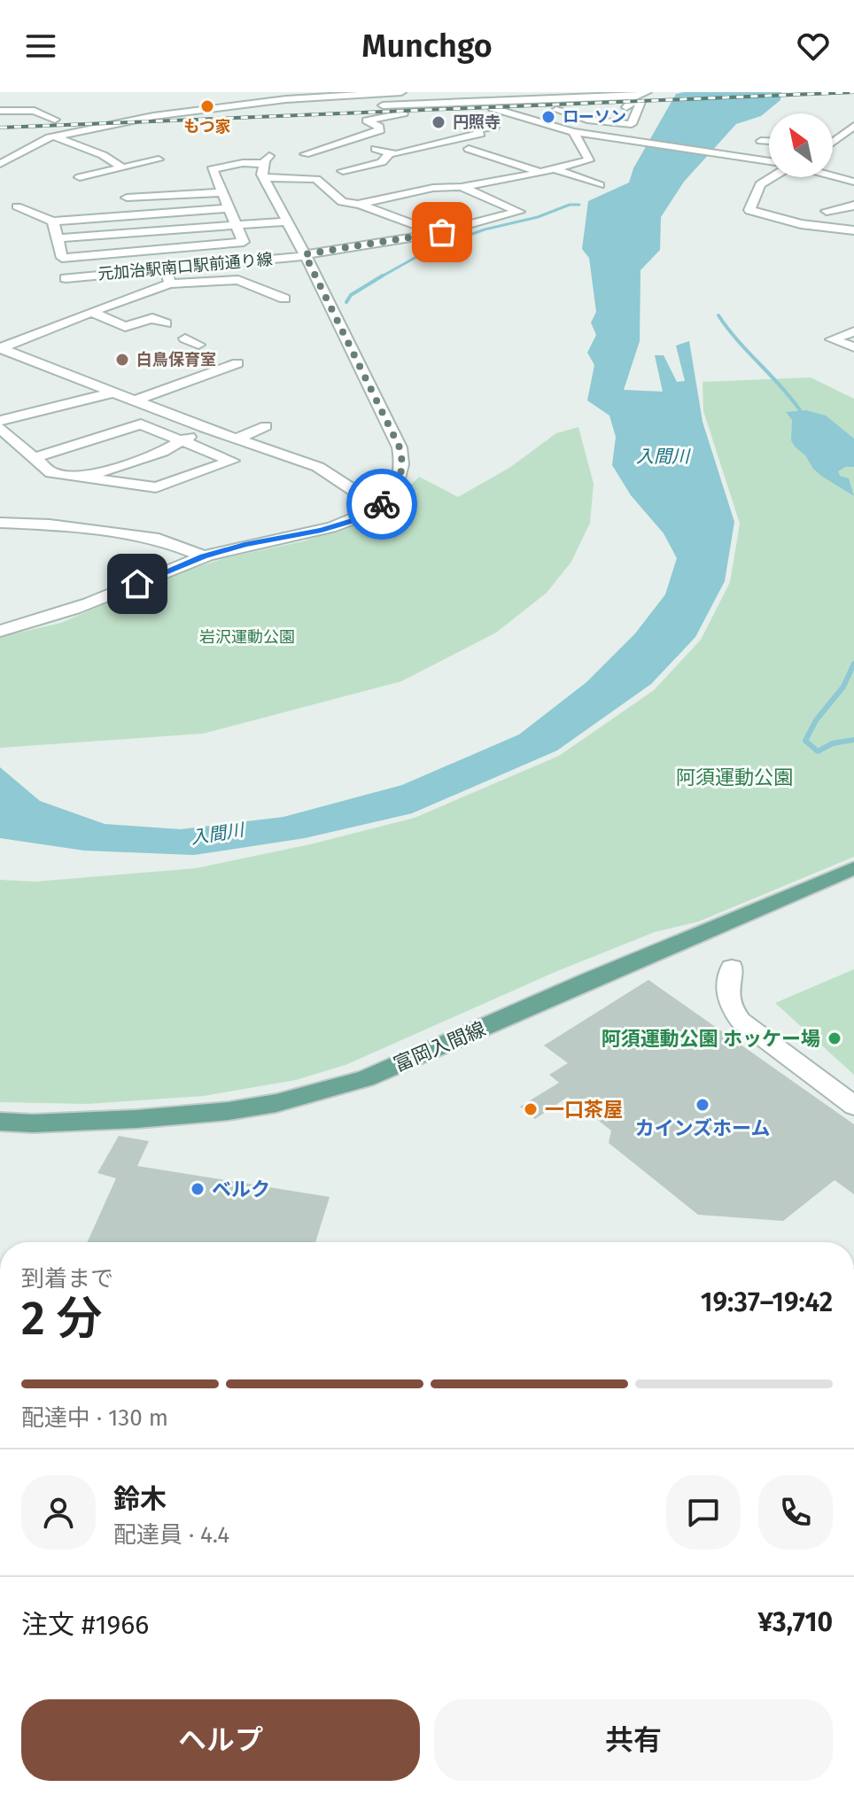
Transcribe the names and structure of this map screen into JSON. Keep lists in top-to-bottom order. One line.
{"streets":{"main road":["富岡入間線"],"street":["元加治駅南口駅前通り線"]},"water":["入間川"],"parks":["岩沢運動公園","阿須運動公園"],"places":["もつ家","ローソン","円照寺","白鳥保育室","阿須運動公園 ホッケー場","カインズホーム","一口茶屋","ベルク"],"north":"top left","page":{"header":"Munchgo","heading":["2 分","到着まで","19:37–19:42"],"panel":["鈴木","配達員 · 4.4","注文 #1966","¥3,710"],"bar":"配達中 · 130 m","buttons":["ヘルプ","共有"]}}
